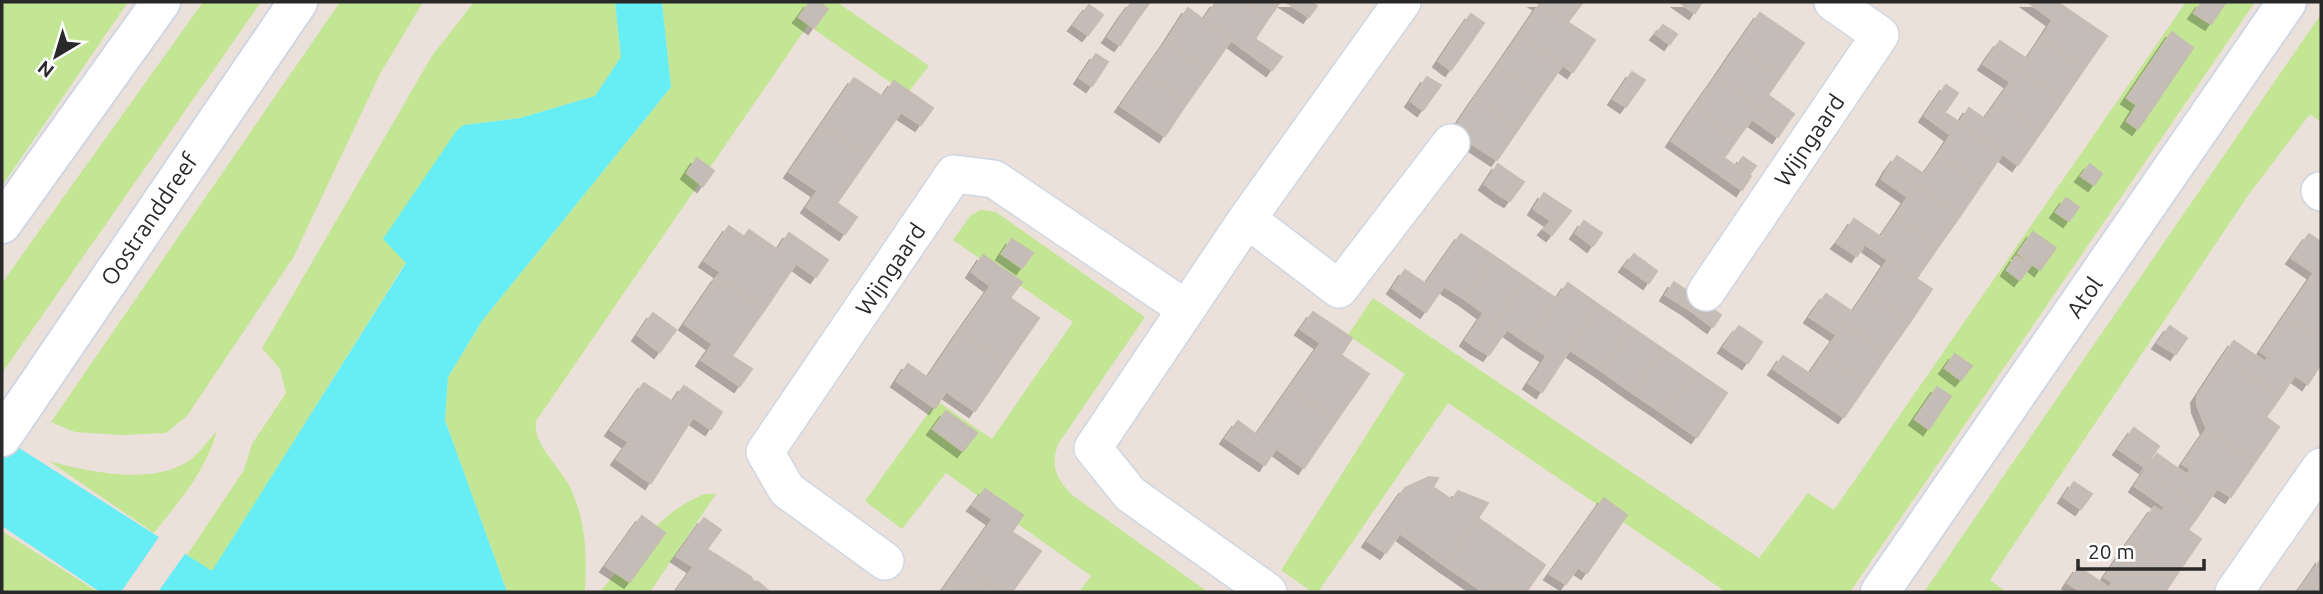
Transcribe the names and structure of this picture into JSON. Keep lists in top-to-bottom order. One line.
{"streets":{"main road":["Oostranddreef","Atol"],"street":["Wijngaard"]},"scale_bar":"20 m","north":"bottom left"}
